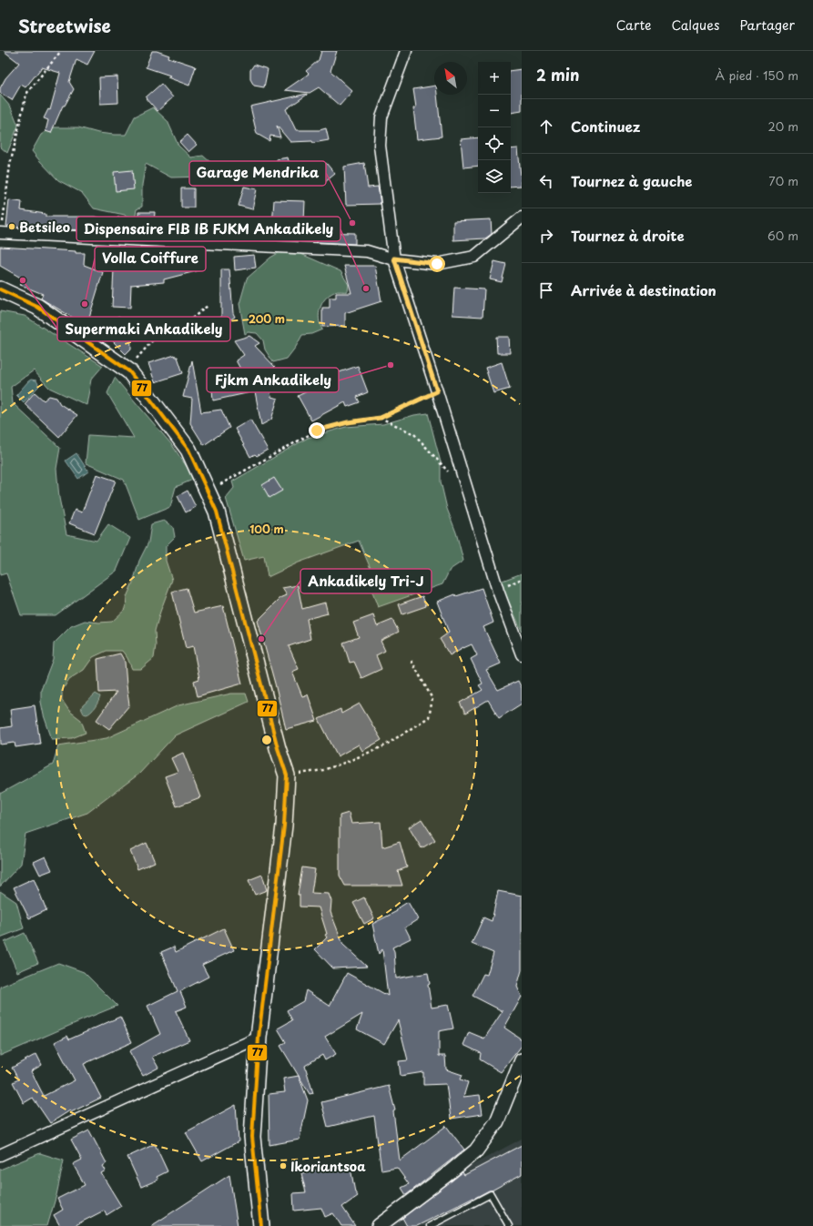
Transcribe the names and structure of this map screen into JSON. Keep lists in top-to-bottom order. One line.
{"places":["Garage Mendrika","Betsileo","Supermaki Ankadikely","Dispensaire FIB IB FJKM Ankadikely","Volla Coiffure","Fjkm Ankadikely","Ankadikely Tri-J","Ikoriantsoa"],"lines":["transit line 77"],"north":"top left","page":{"header":"Streetwise","nav":["Carte","Calques","Partager"],"heading":["2 min","À pied · 150 m"],"map_buttons":["+","−"],"list":[["Continuez","20 m"],["Tournez à gauche","70 m"],["Tournez à droite","60 m"],"Arrivée à destination"]},"rings":["200 m","100 m"]}
